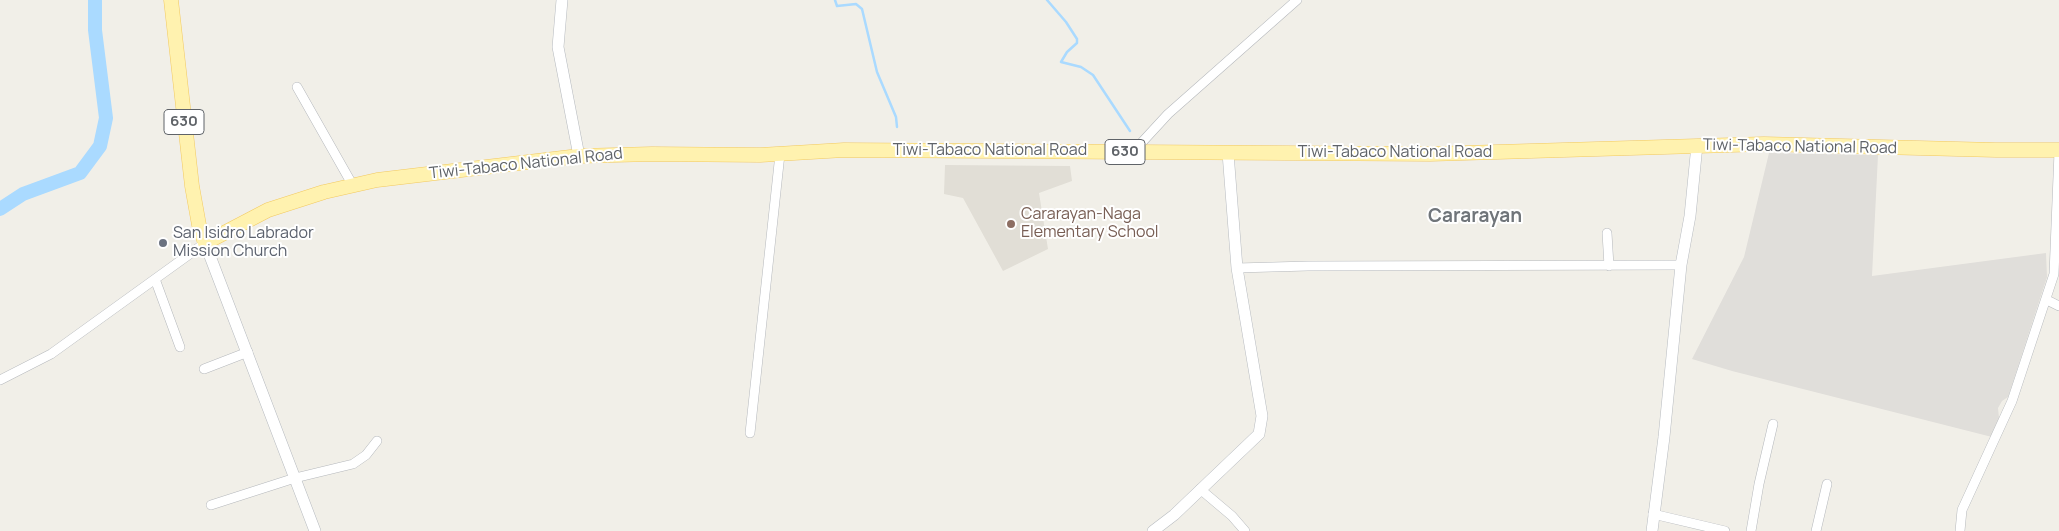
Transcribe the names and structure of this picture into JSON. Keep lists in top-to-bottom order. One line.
{"streets":{"main road":["630","Tiwi-Tabaco National Road"]},"crossings":[["630","Tiwi-Tabaco National Road"]],"districts":["Cararayan"],"places":["Cararayan-Naga Elementary School","San Isidro Labrador Mission Church"]}
